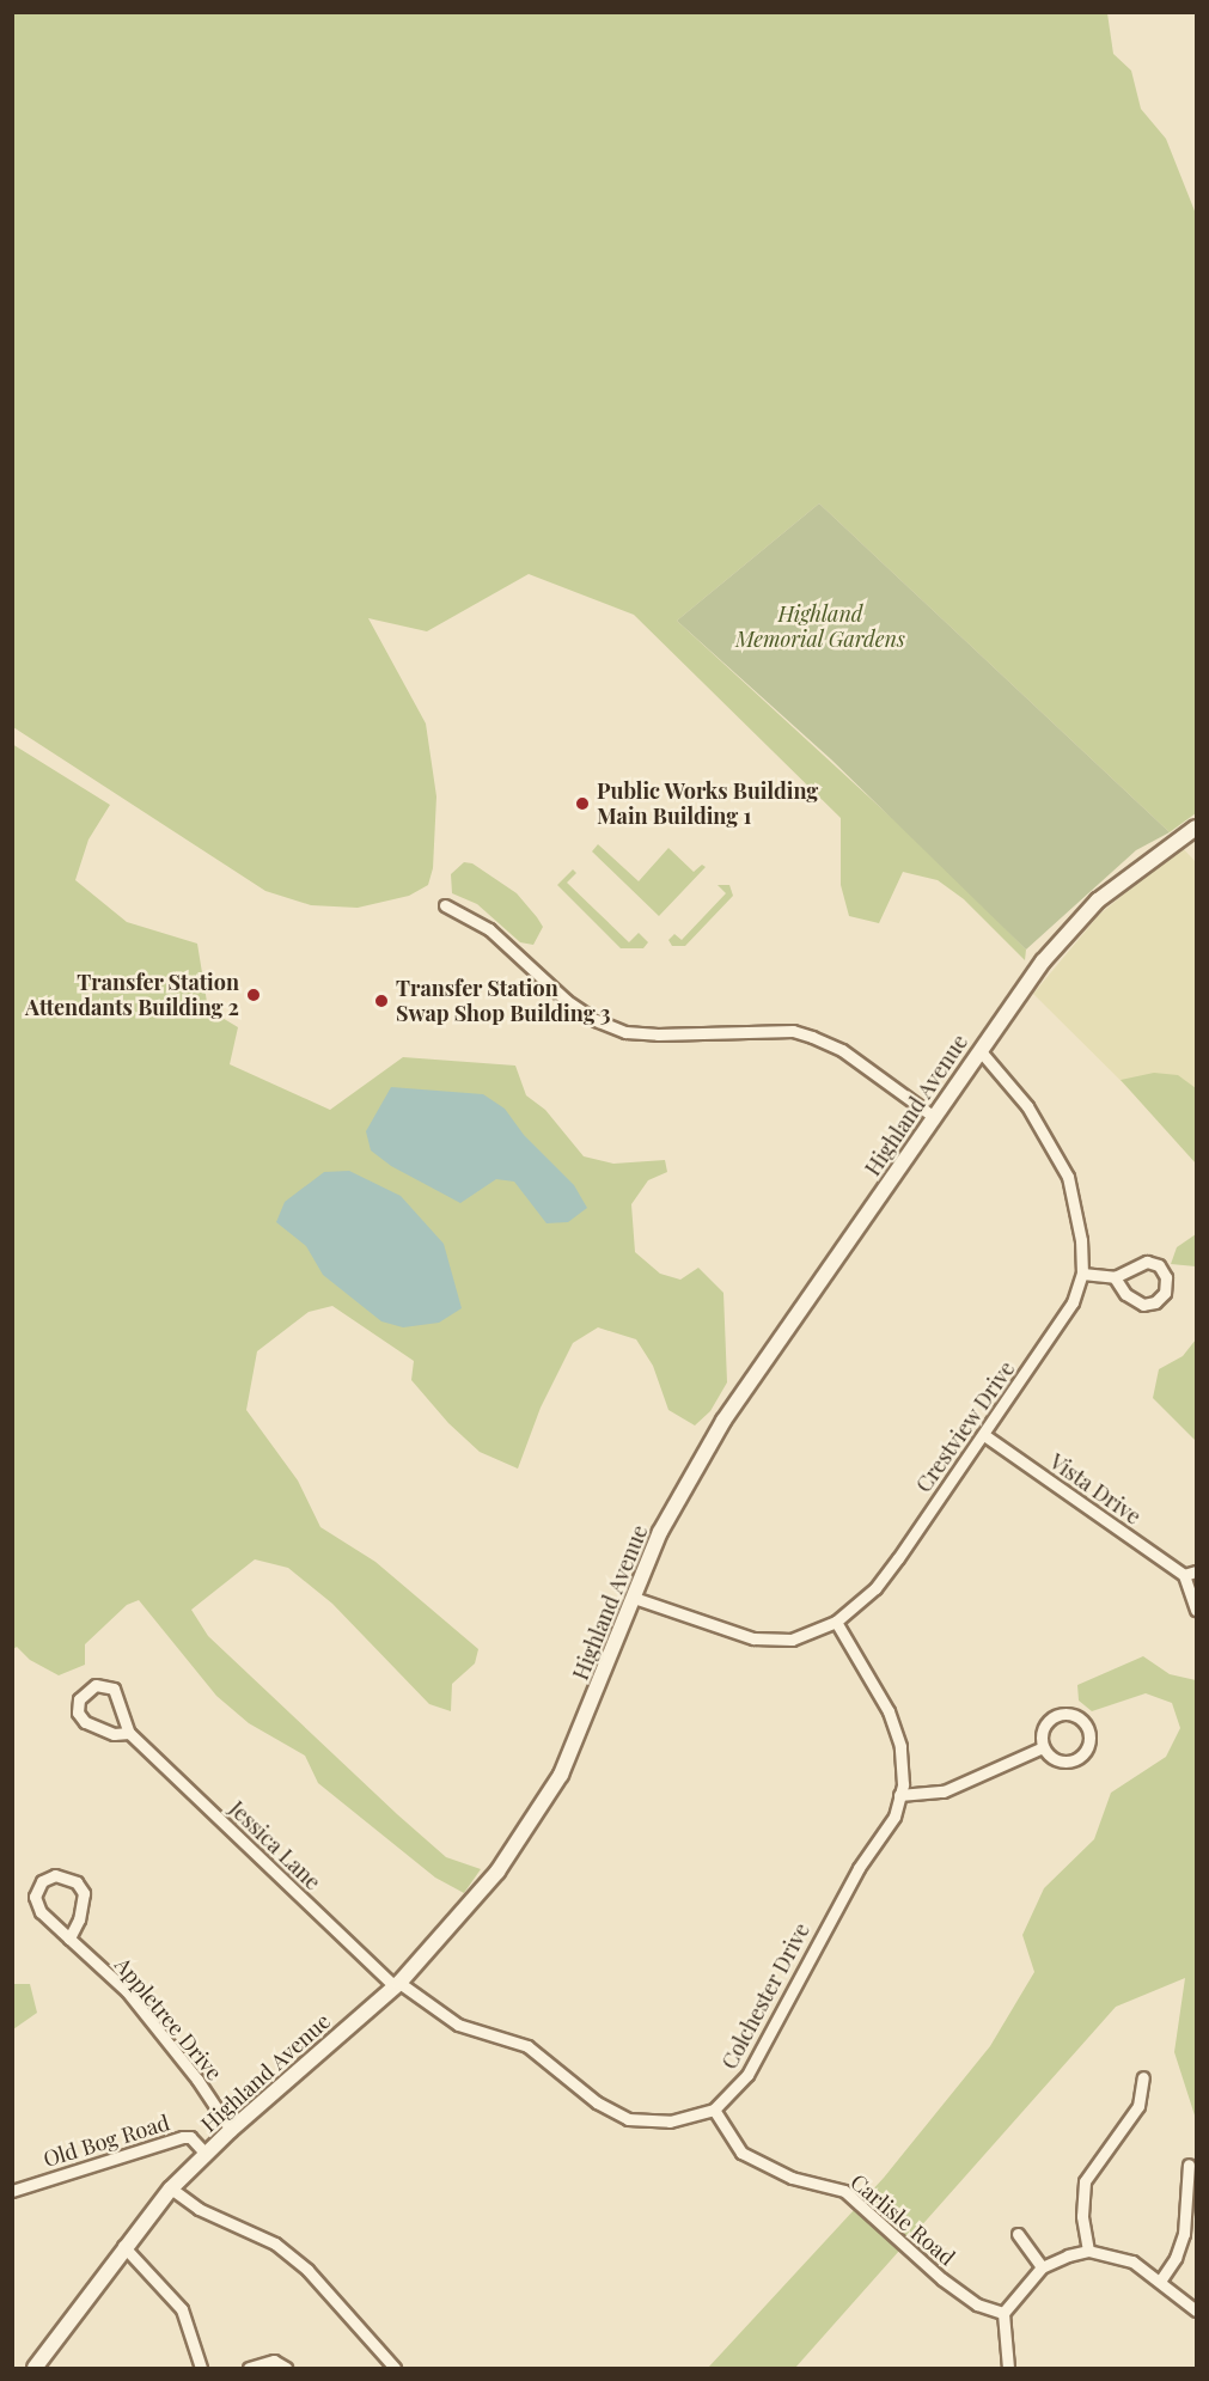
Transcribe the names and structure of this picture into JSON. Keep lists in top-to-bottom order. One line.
{"streets":{"street":["Highland Avenue","Crestview Drive","Vista Drive","Jessica Lane","Colchester Drive","Appletree Drive","Old Bog Road","Carlisle Road"]},"crossings":[["Highland Avenue","Crestview Drive"],["Highland Avenue","Jessica Lane"],["Highland Avenue","Appletree Drive"],["Highland Avenue","Old Bog Road"],["Crestview Drive","Vista Drive"],["Crestview Drive","Colchester Drive"],["Jessica Lane","Colchester Drive"],["Colchester Drive","Carlisle Road"]],"parks":["Highland Memorial Gardens"],"places":["Public Works Building Main Building 1","Transfer Station Attendants Building 2","Transfer Station Swap Shop Building 3"]}
